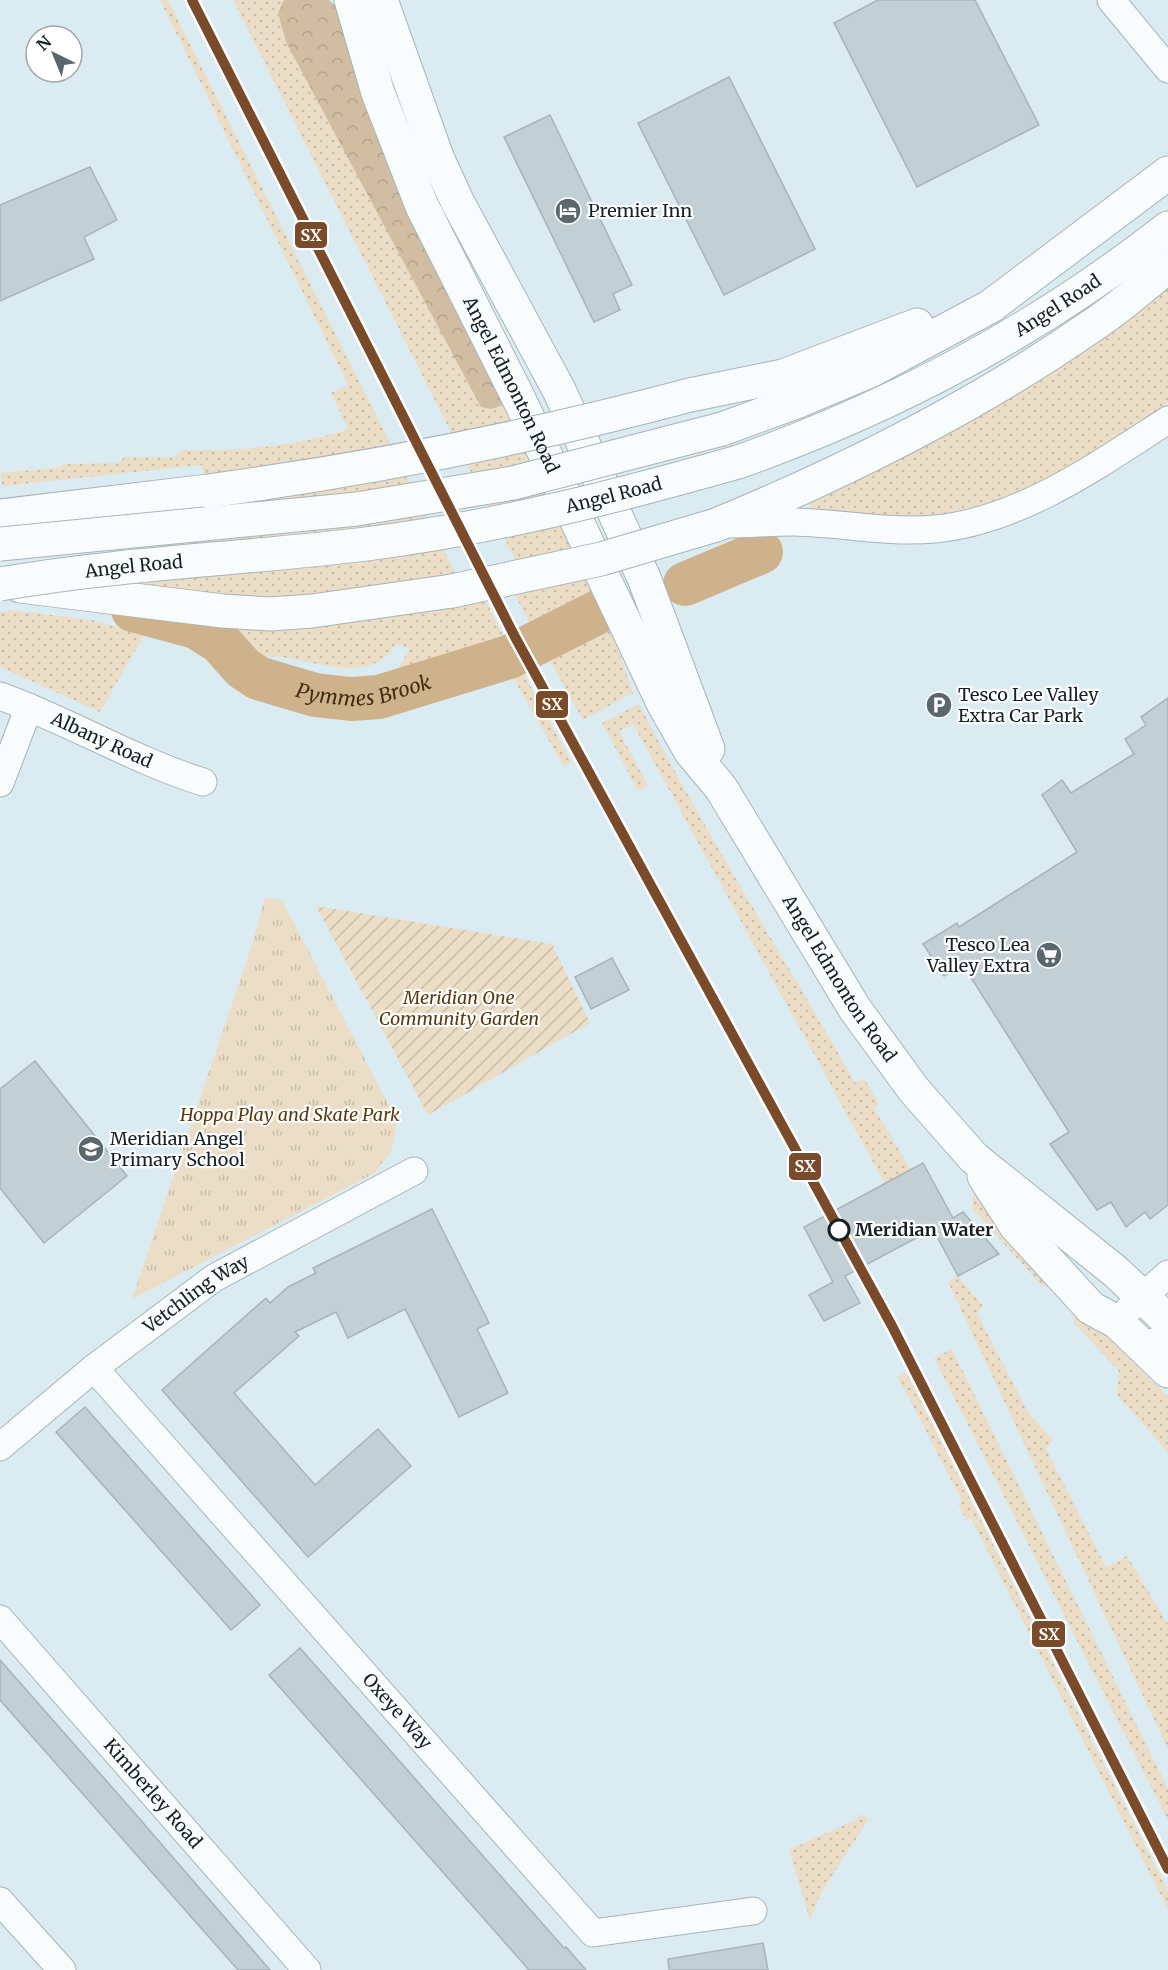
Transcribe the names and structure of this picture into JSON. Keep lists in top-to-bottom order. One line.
{"streets":{"main road":["Angel Road","Angel Edmonton Road"],"street":["Albany Road","Vetchling Way","Oxeye Way","Kimberley Road"]},"crossings":[["Vetchling Way","Oxeye Way"]],"water":["Pymmes Brook"],"parks":["Meridian One Community Garden","Hoppa Play and Skate Park"],"places":{"hotel":["Premier Inn"],"parking":["Tesco Lee Valley Extra Car Park"],"supermarket":["Tesco Lea Valley Extra"],"school or university":["Meridian Angel Primary School"],"other":["Meridian Water"]},"lines":["transit line SX"],"north":"top left"}
